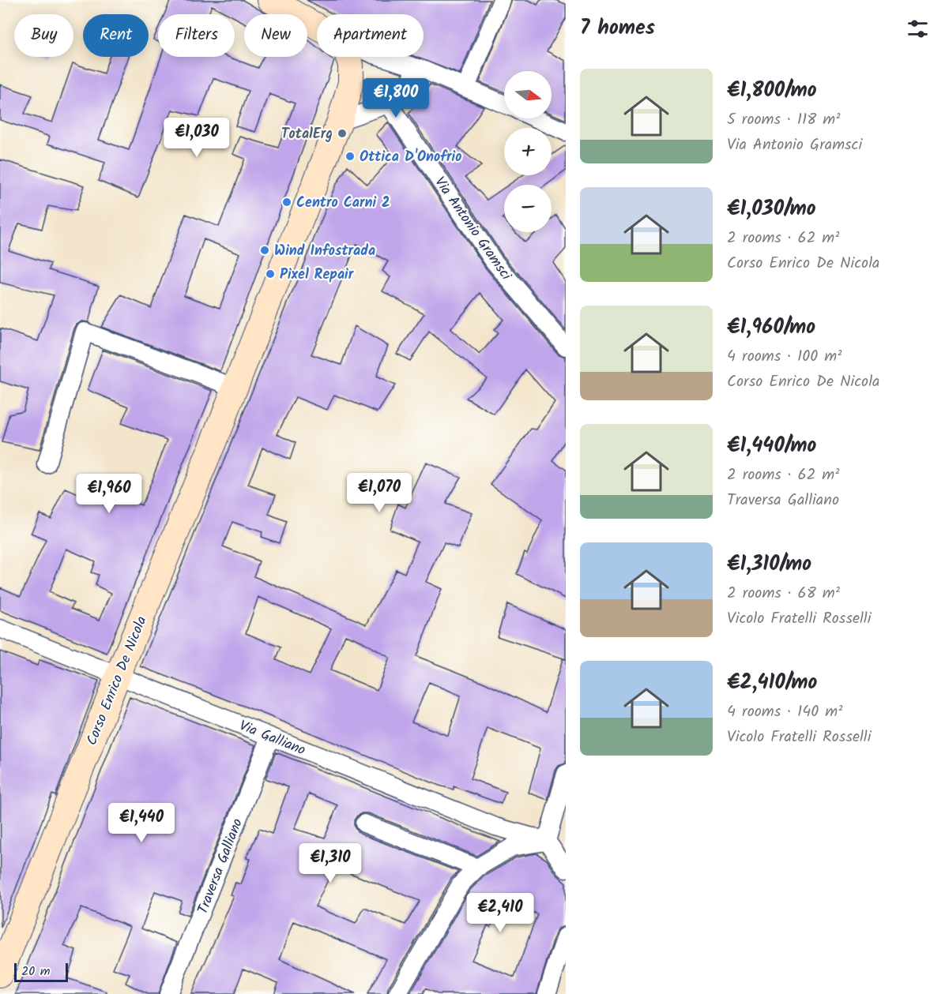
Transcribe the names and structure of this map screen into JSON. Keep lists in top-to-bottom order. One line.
{"streets":{"street":["Via Antonio Gramsci","Corso Enrico De Nicola","Via Galliano","Traversa Galliano"]},"crossings":[["Corso Enrico De Nicola","Via Galliano"],["Via Galliano","Traversa Galliano"]],"places":["TotalErg","Ottica D'Onofrio","Centro Carni 2","Wind Infostrada","Pixel Repair"],"scale_bar":"20 m","north":"right","page":{"heading":"7 homes","chip":["Buy","Rent","Filters","New","Apartment"],"list":[{"name":"€1,800/mo","note":"5 rooms · 118 m² · Via Antonio Gramsci"},{"name":"€1,030/mo","note":"2 rooms · 62 m² · Corso Enrico De Nicola"},{"name":"€1,960/mo","note":"4 rooms · 100 m² · Corso Enrico De Nicola"},{"name":"€1,440/mo","note":"2 rooms · 62 m² · Traversa Galliano"},{"name":"€1,310/mo","note":"2 rooms · 68 m² · Vicolo Fratelli Rosselli"},{"name":"€2,410/mo","note":"4 rooms · 140 m² · Vicolo Fratelli Rosselli"}],"map_buttons":["+","−"],"price":["€1,800","€1,030","€1,070","€1,960","€1,440","€1,310","€2,410"],"scale":"20 m"}}
